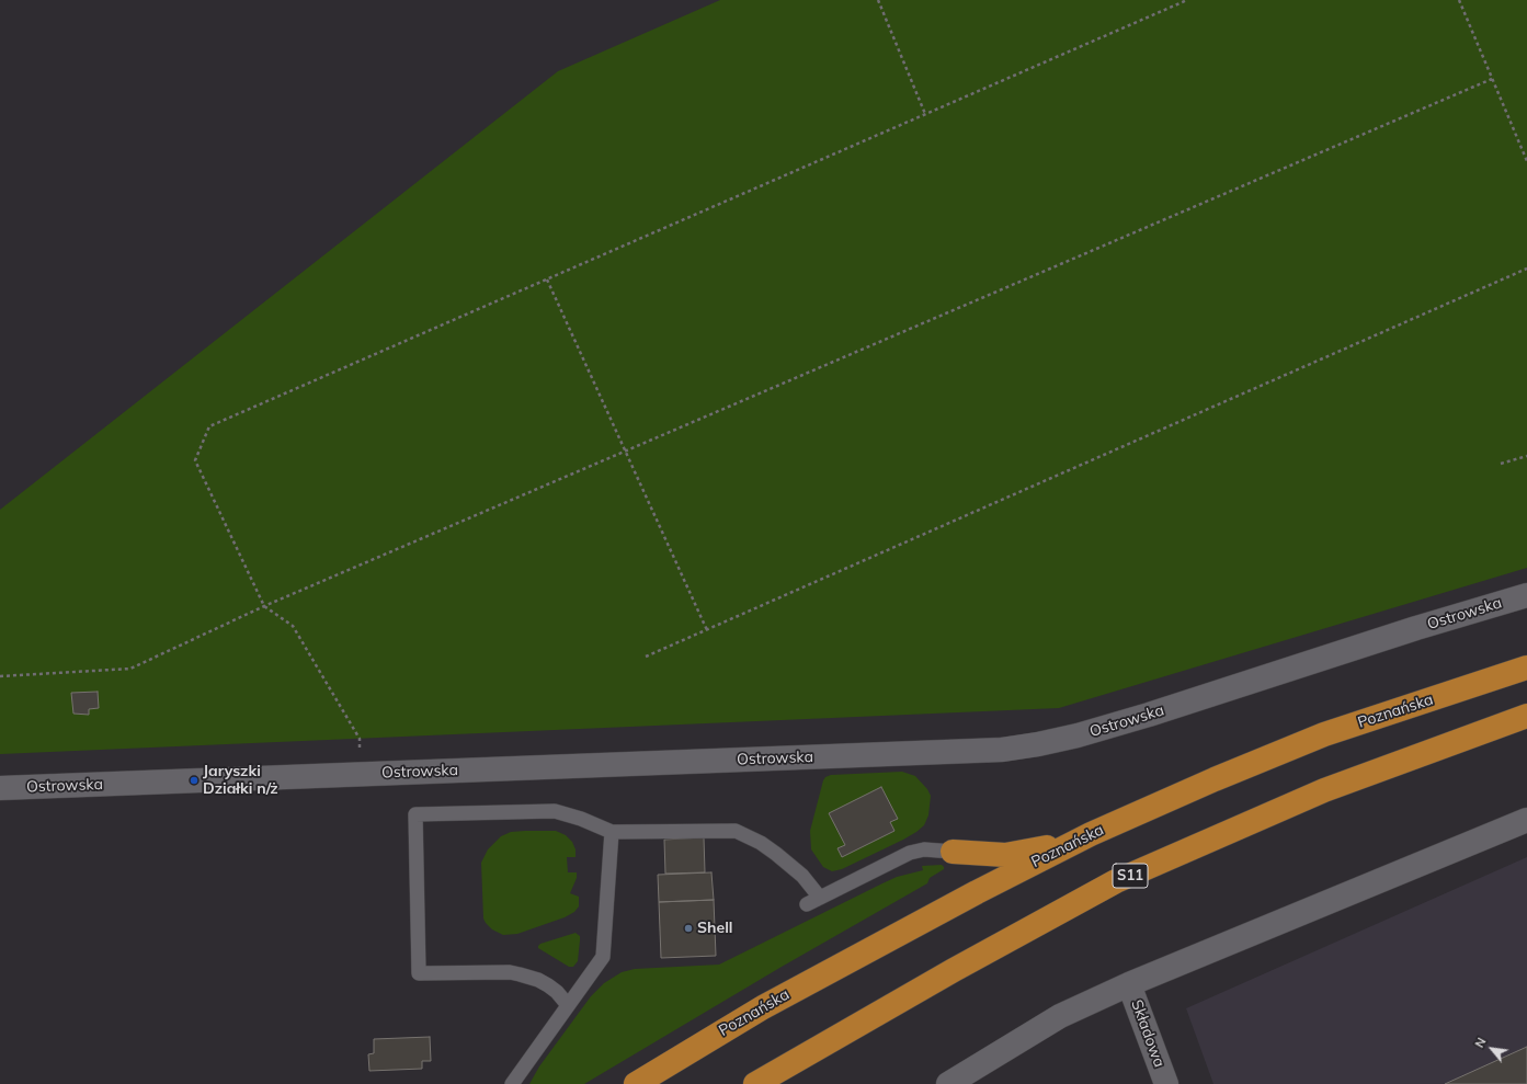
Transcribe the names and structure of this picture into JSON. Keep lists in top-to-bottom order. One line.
{"streets":{"highway":["Poznańska","S11"],"street":["Ostrowska","Składowa"]},"places":["Jaryszki Działki n/ż","Shell"],"north":"top left"}
